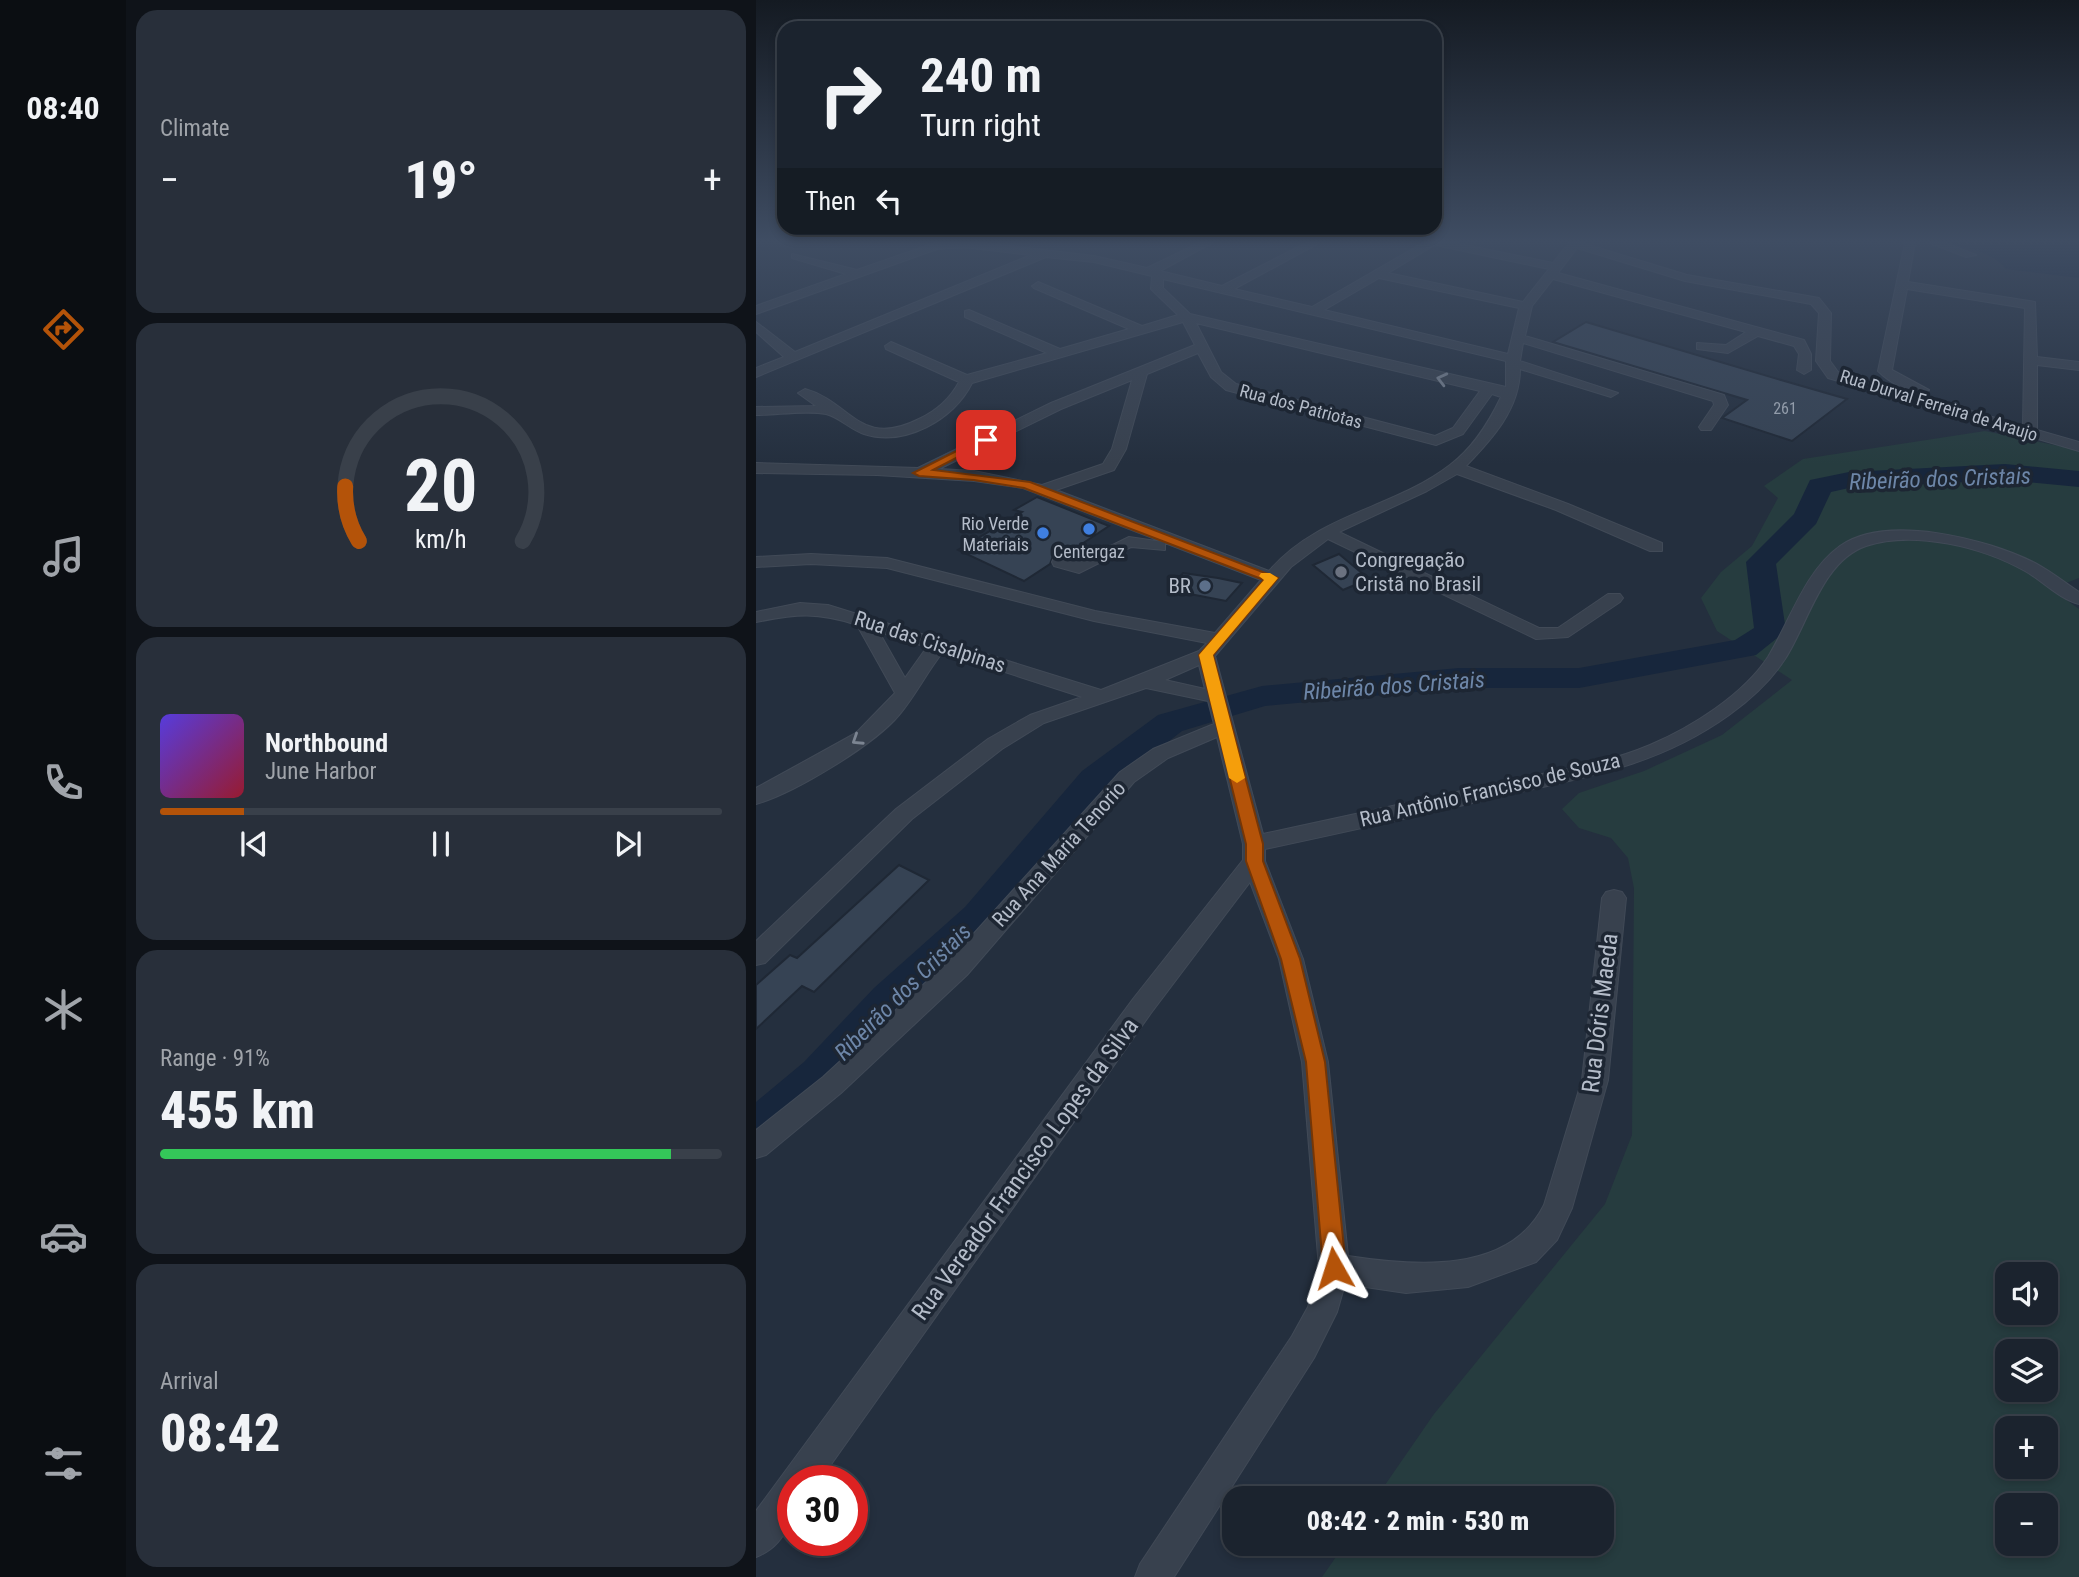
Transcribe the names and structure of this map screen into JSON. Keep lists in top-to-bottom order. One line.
{"streets":{"street":["Rua Durval Ferreira de Araujo","Rua dos Patriotas","Rua das Cisalpinas","Rua Antônio Francisco de Souza","Rua Ana Maria Tenorio","Rua Dóris Maeda","Rua Vereador Francisco Lopes da Silva"]},"crossings":[["Rua Antônio Francisco de Souza","Rua Vereador Francisco Lopes da Silva"]],"water":["Ribeirão dos Cristais"],"places":["Centergaz","Rio Verde Materiais","Congregação Cristã no Brasil","BR"],"house_numbers":["261"],"page":{"tabs":"08:40","tile":["Climate",["Range · 91%","455 km"],["Arrival","08:42"]],"turn":["240 m","Turn right"],"heat":["−","19°","+"],"then":"Then","song":["Northbound","June Harbor"],"map_buttons":["+","−"],"limit":"30","trip":"08:42 · 2 min · 530 m","gauge":["20","km/h"]}}
